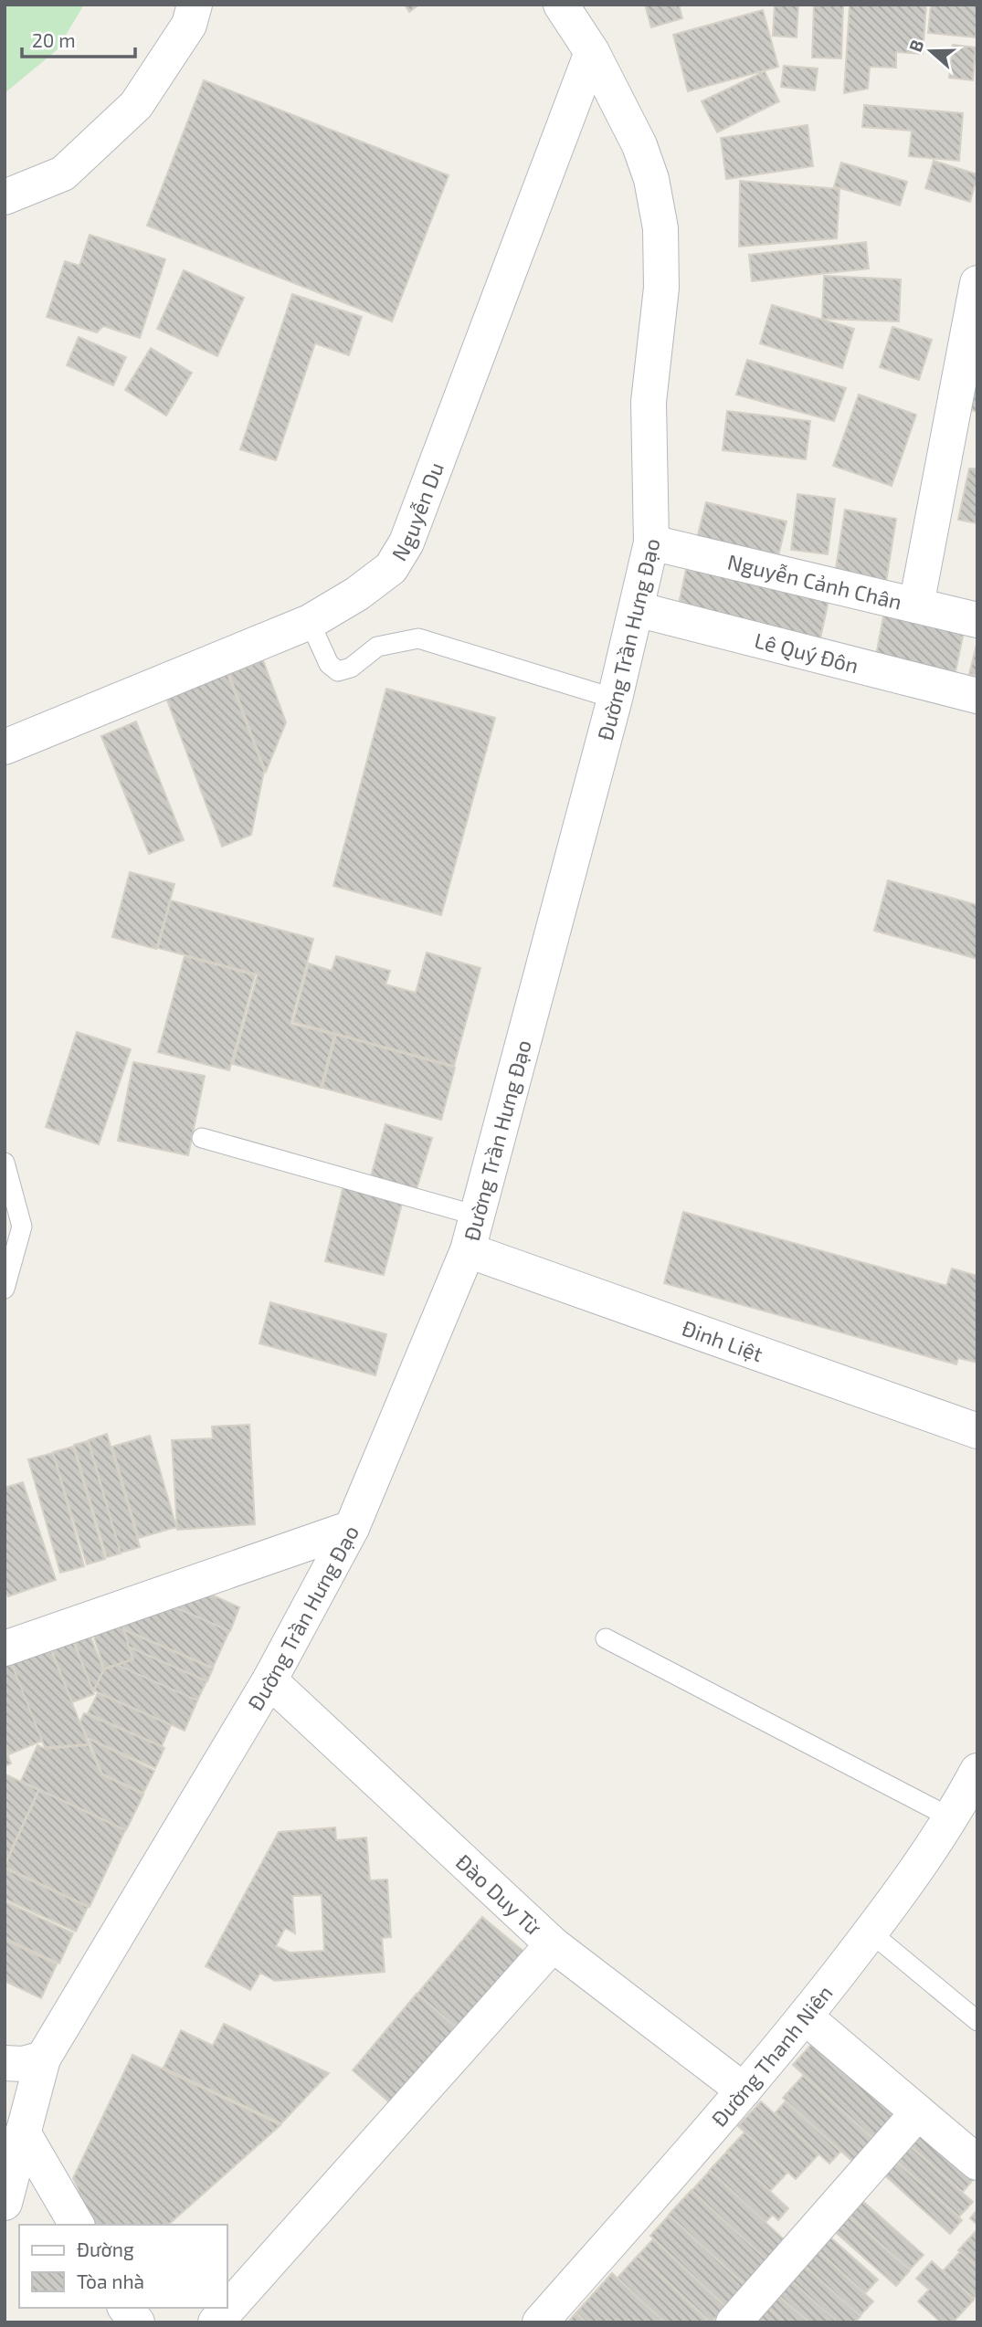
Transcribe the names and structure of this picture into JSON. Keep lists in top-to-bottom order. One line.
{"streets":{"street":["Nguyễn Du","Nguyễn Cảnh Chân","Đường Trần Hưng Đạo","Lê Quý Đôn","Đinh Liệt","Đào Duy Từ","Đường Thanh Niên"]},"crossings":[["Nguyễn Du","Đường Trần Hưng Đạo"],["Nguyễn Cảnh Chân","Đường Trần Hưng Đạo"],["Đường Trần Hưng Đạo","Lê Quý Đôn"],["Đường Trần Hưng Đạo","Đinh Liệt"],["Đường Trần Hưng Đạo","Đào Duy Từ"],["Đào Duy Từ","Đường Thanh Niên"]],"legend":["Đường","Tòa nhà"],"scale_bar":"20 m","north":"left"}
